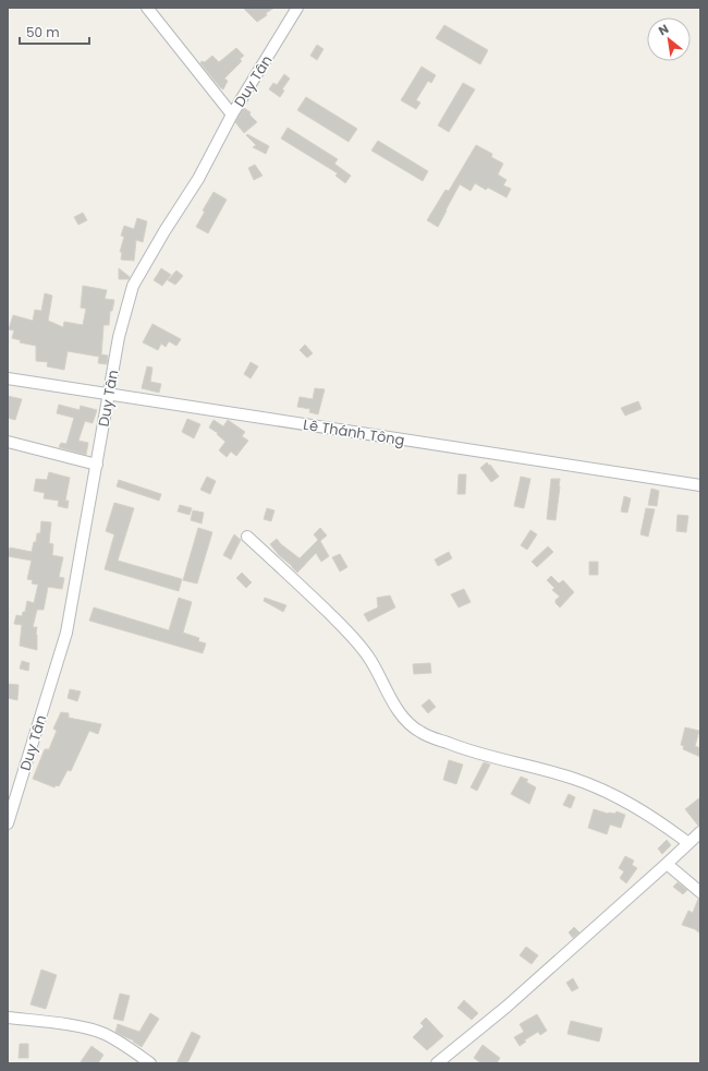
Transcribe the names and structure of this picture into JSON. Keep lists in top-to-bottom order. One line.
{"streets":{"street":["Duy Tân","Lê Thánh Tông"]},"crossings":[["Duy Tân","Lê Thánh Tông"]],"scale_bar":"50 m","north":"top left"}
